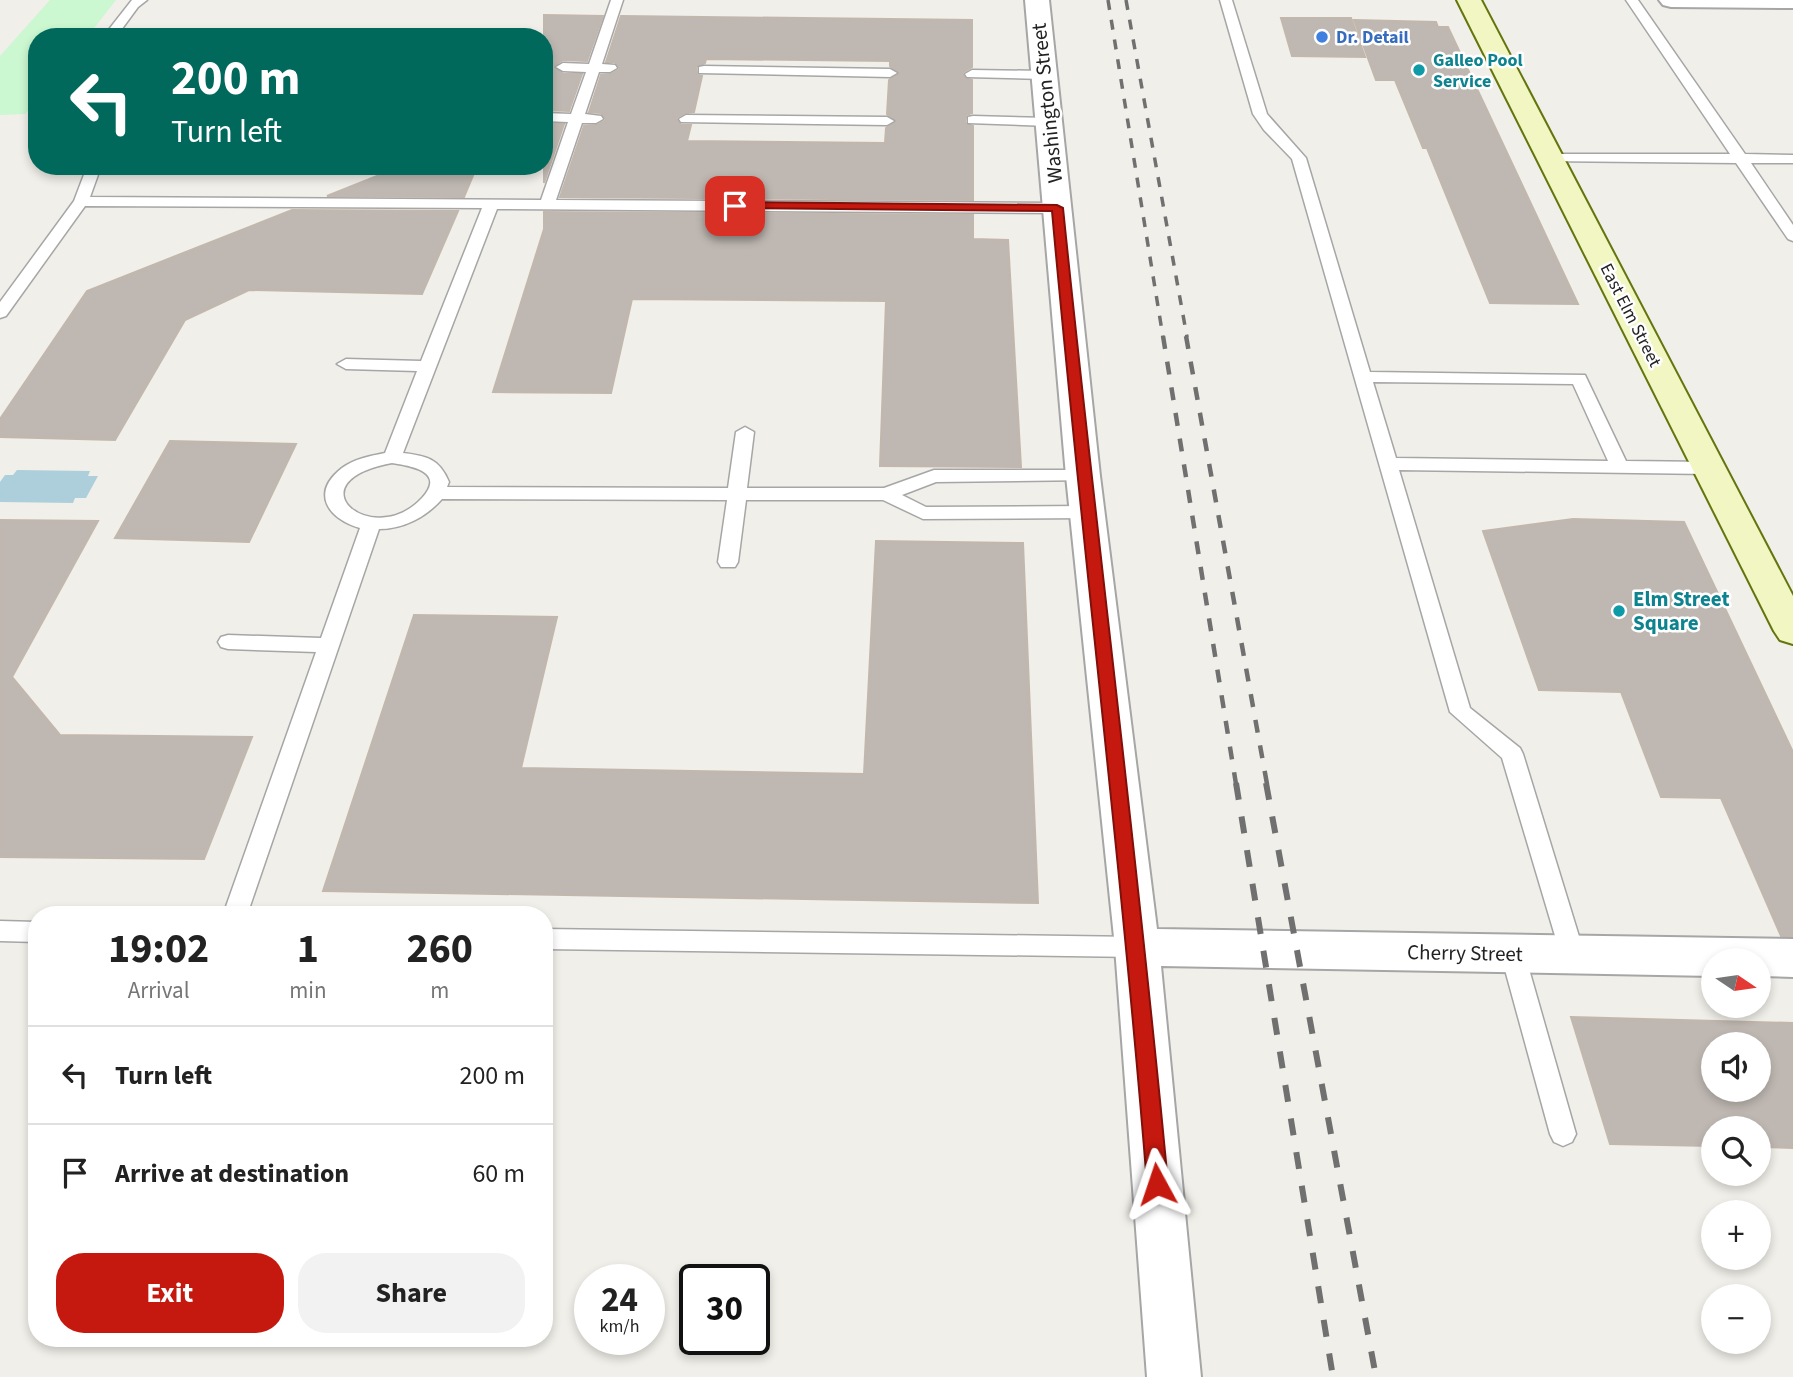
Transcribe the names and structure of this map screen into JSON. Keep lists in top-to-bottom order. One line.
{"streets":{"main road":["East Elm Street"],"street":["Washington Street","Cherry Street"]},"crossings":[["Washington Street","Cherry Street"]],"places":["Dr. Detail","Galleo Pool Service","Elm Street Square"],"north":"right","page":{"turn":["200 m","Turn left"],"eta":["19:02","Arrival","1","min","260","m"],"map_buttons":["+","−"],"list":[{"name":"Turn left","value":"200 m"},{"name":"Arrive at destination","value":"60 m"}],"buttons":["Exit","Share"],"speed":"24 km/h","limit":"30"}}
